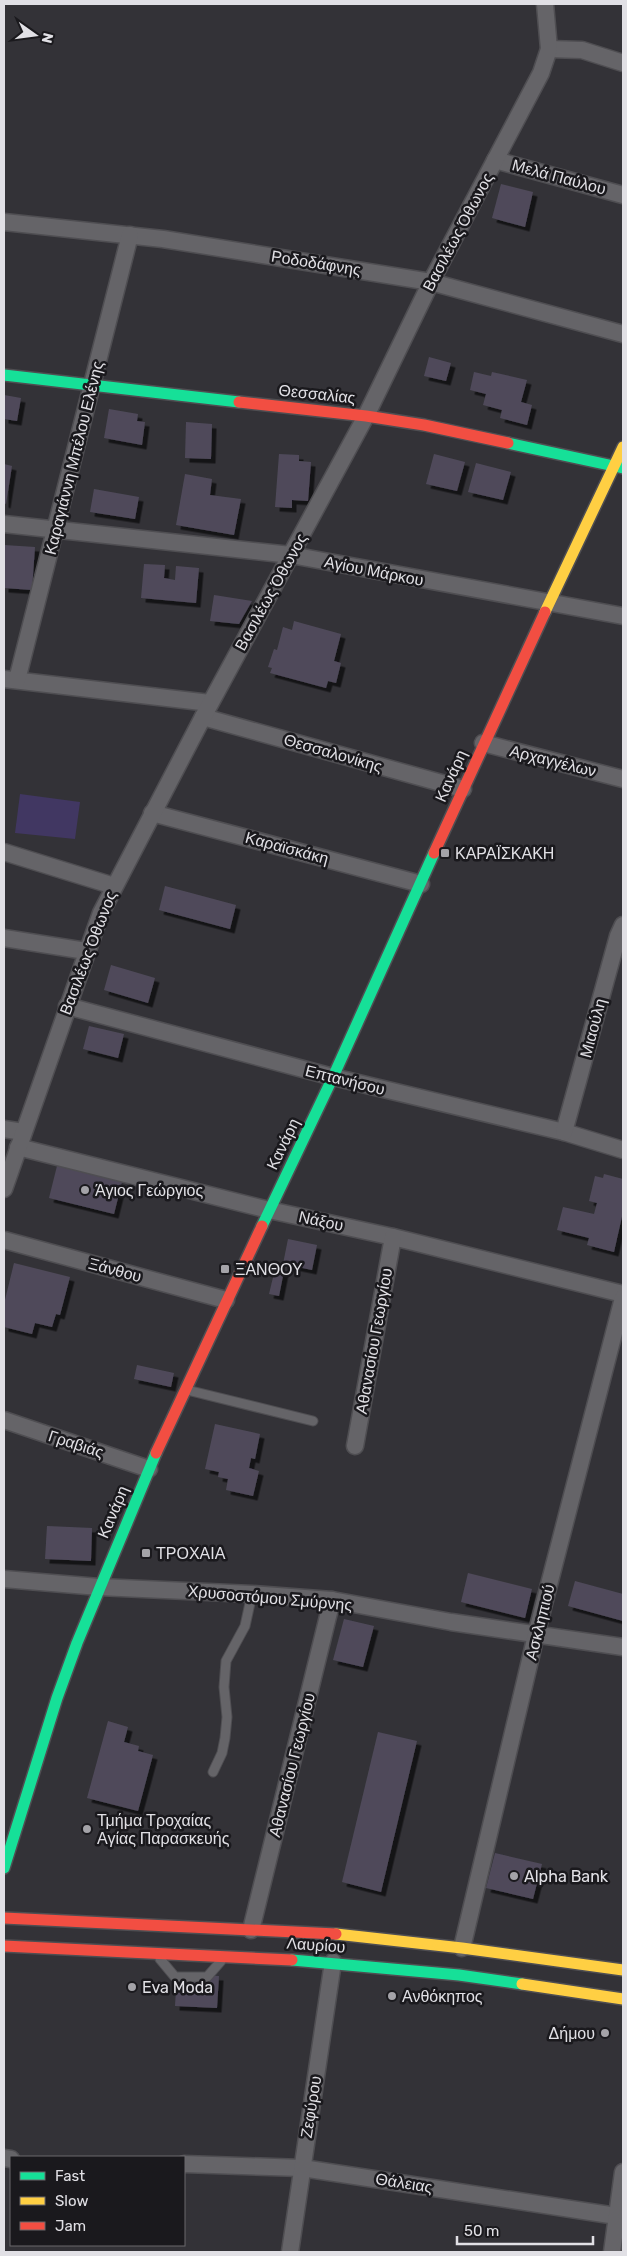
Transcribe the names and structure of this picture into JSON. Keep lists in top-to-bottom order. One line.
{"streets":{"street":["Μελά Παύλου","Βασιλέως Όθωνος","Ροδοδάφνης","Θεσσαλίας","Καραγιάννη Μπέλου Ελένης","Αγίου Μάρκου","Θεσσαλονίκης","Αρχαγγέλων","Κανάρη","Καραϊσκάκη","Μιαούλη","Επτανήσου","Νάξου","Ξάνθου","Αθανασίου Γεωργίου","Γραβιάς","Χρυσοστόμου Σμύρνης","Ασκληπιού","Λαυρίου","Ζεφύρου","Θάλειας"]},"crossings":[["Μελά Παύλου","Βασιλέως Όθωνος"],["Βασιλέως Όθωνος","Ροδοδάφνης"],["Βασιλέως Όθωνος","Θεσσαλίας"],["Βασιλέως Όθωνος","Αγίου Μάρκου"],["Βασιλέως Όθωνος","Θεσσαλονίκης"],["Βασιλέως Όθωνος","Καραϊσκάκη"],["Βασιλέως Όθωνος","Επτανήσου"],["Βασιλέως Όθωνος","Νάξου"],["Ροδοδάφνης","Καραγιάννη Μπέλου Ελένης"],["Θεσσαλίας","Καραγιάννη Μπέλου Ελένης"],["Θεσσαλίας","Κανάρη"],["Καραγιάννη Μπέλου Ελένης","Αγίου Μάρκου"],["Καραγιάννη Μπέλου Ελένης","Θεσσαλονίκης"],["Αγίου Μάρκου","Κανάρη"],["Θεσσαλονίκης","Κανάρη"],["Αρχαγγέλων","Κανάρη"],["Κανάρη","Καραϊσκάκη"],["Κανάρη","Επτανήσου"],["Κανάρη","Νάξου"],["Κανάρη","Ξάνθου"],["Κανάρη","Γραβιάς"],["Κανάρη","Χρυσοστόμου Σμύρνης"],["Μιαούλη","Επτανήσου"],["Νάξου","Αθανασίου Γεωργίου"],["Αθανασίου Γεωργίου","Χρυσοστόμου Σμύρνης"],["Αθανασίου Γεωργίου","Λαυρίου"],["Χρυσοστόμου Σμύρνης","Ασκληπιού"],["Ασκληπιού","Λαυρίου"],["Λαυρίου","Ζεφύρου"],["Ζεφύρου","Θάλειας"]],"places":{"transit":["ΚΑΡΑΪΣΚΑΚΗ","ΞΑΝΘΟΥ","ΤΡΟΧΑΙΑ"],"other":["Άγιος Γεώργιος","Τμήμα Τροχαίας Αγίας Παρασκευής","Alpha Bank","Eva Moda","Ανθόκηπος","Δήμου"]},"legend":["Fast","Slow","Jam"],"scale_bar":"50 m","north":"right"}
